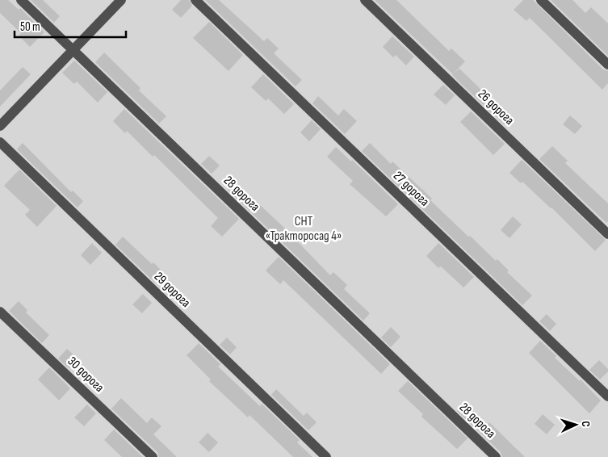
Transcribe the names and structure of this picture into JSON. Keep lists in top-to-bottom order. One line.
{"streets":{"street":["26 дорога","27 дорога","28 дорога","29 дорога","30 дорога"]},"parks":["СНТ «Тракторосад 4»"],"scale_bar":"50 m","north":"right"}
